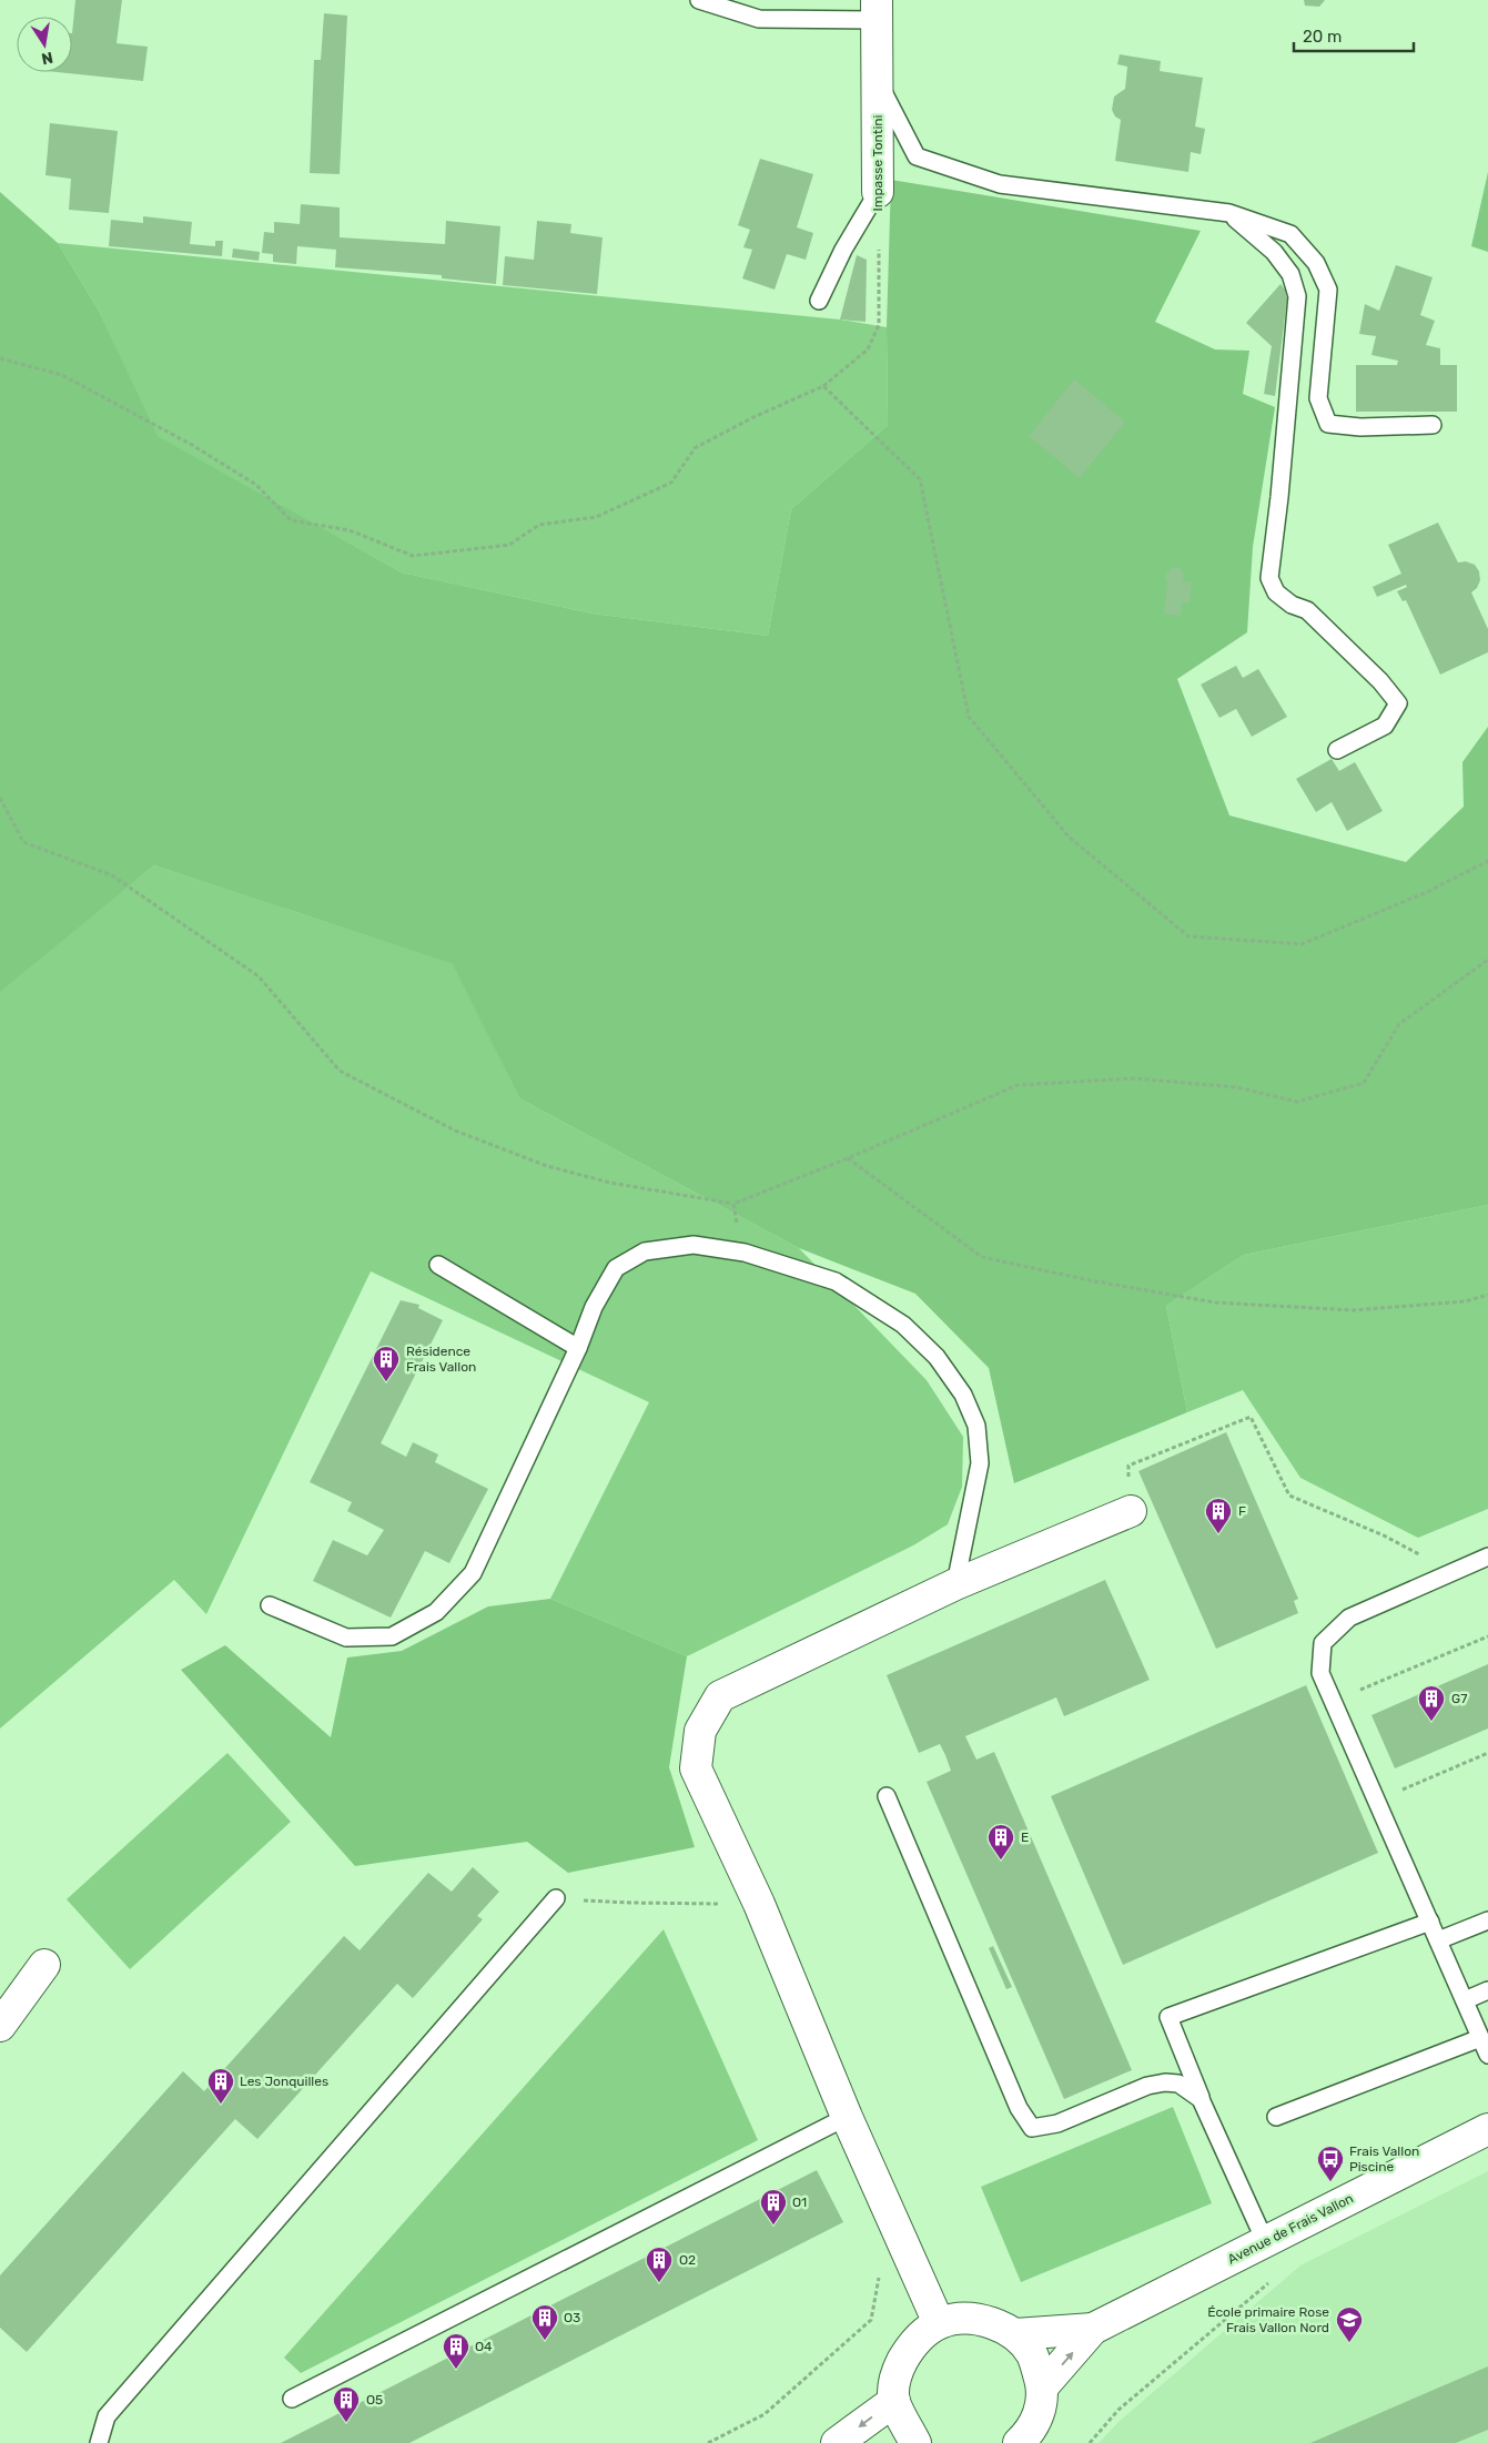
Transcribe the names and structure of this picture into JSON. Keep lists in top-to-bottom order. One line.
{"streets":{"street":["Impasse Tontini","Avenue de Frais Vallon"]},"places":{"building":["Résidence Frais Vallon","F","G7","E","Les Jonquilles","O1","O2","O3","O4","O5"],"bus stop":["Frais Vallon Piscine"],"school or university":["École primaire Rose Frais Vallon Nord"]},"scale_bar":"20 m","north":"bottom"}
